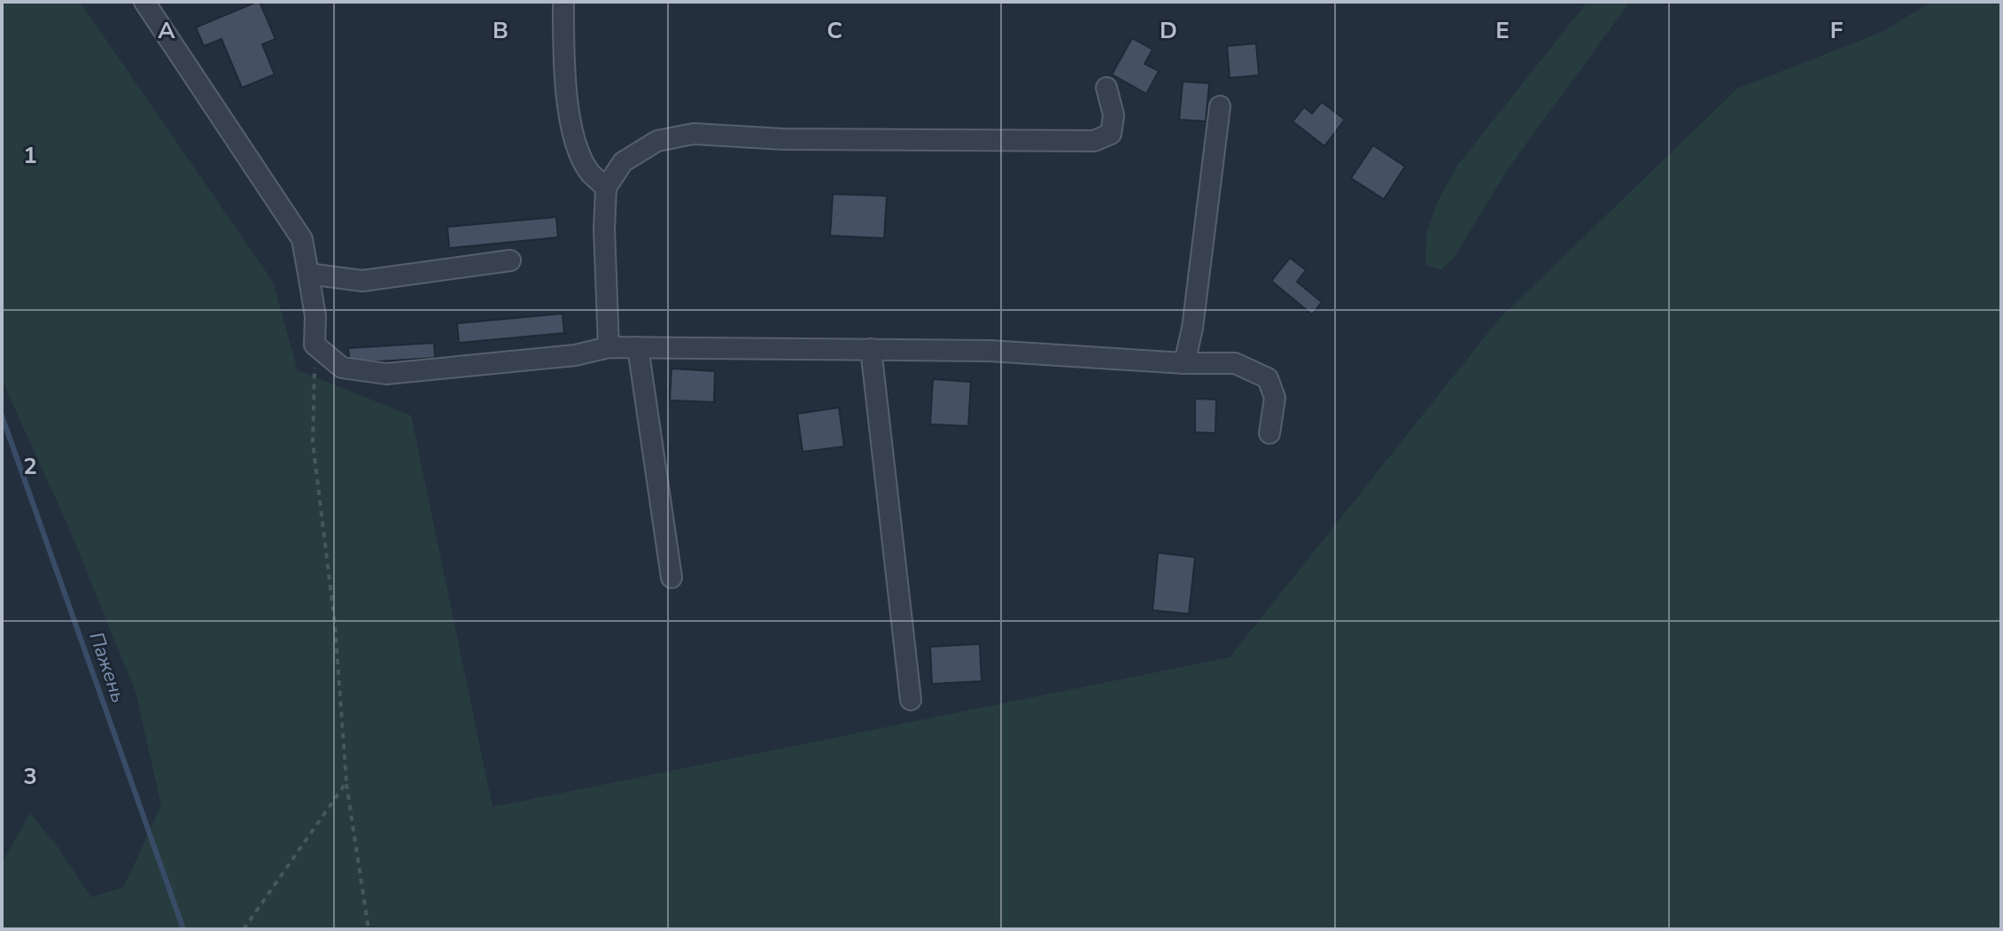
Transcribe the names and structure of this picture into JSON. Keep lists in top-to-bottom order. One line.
{"water":["Пажень"],"grid":{"columns":["A","B","C","D","E","F"],"rows":["1","2","3"]}}
